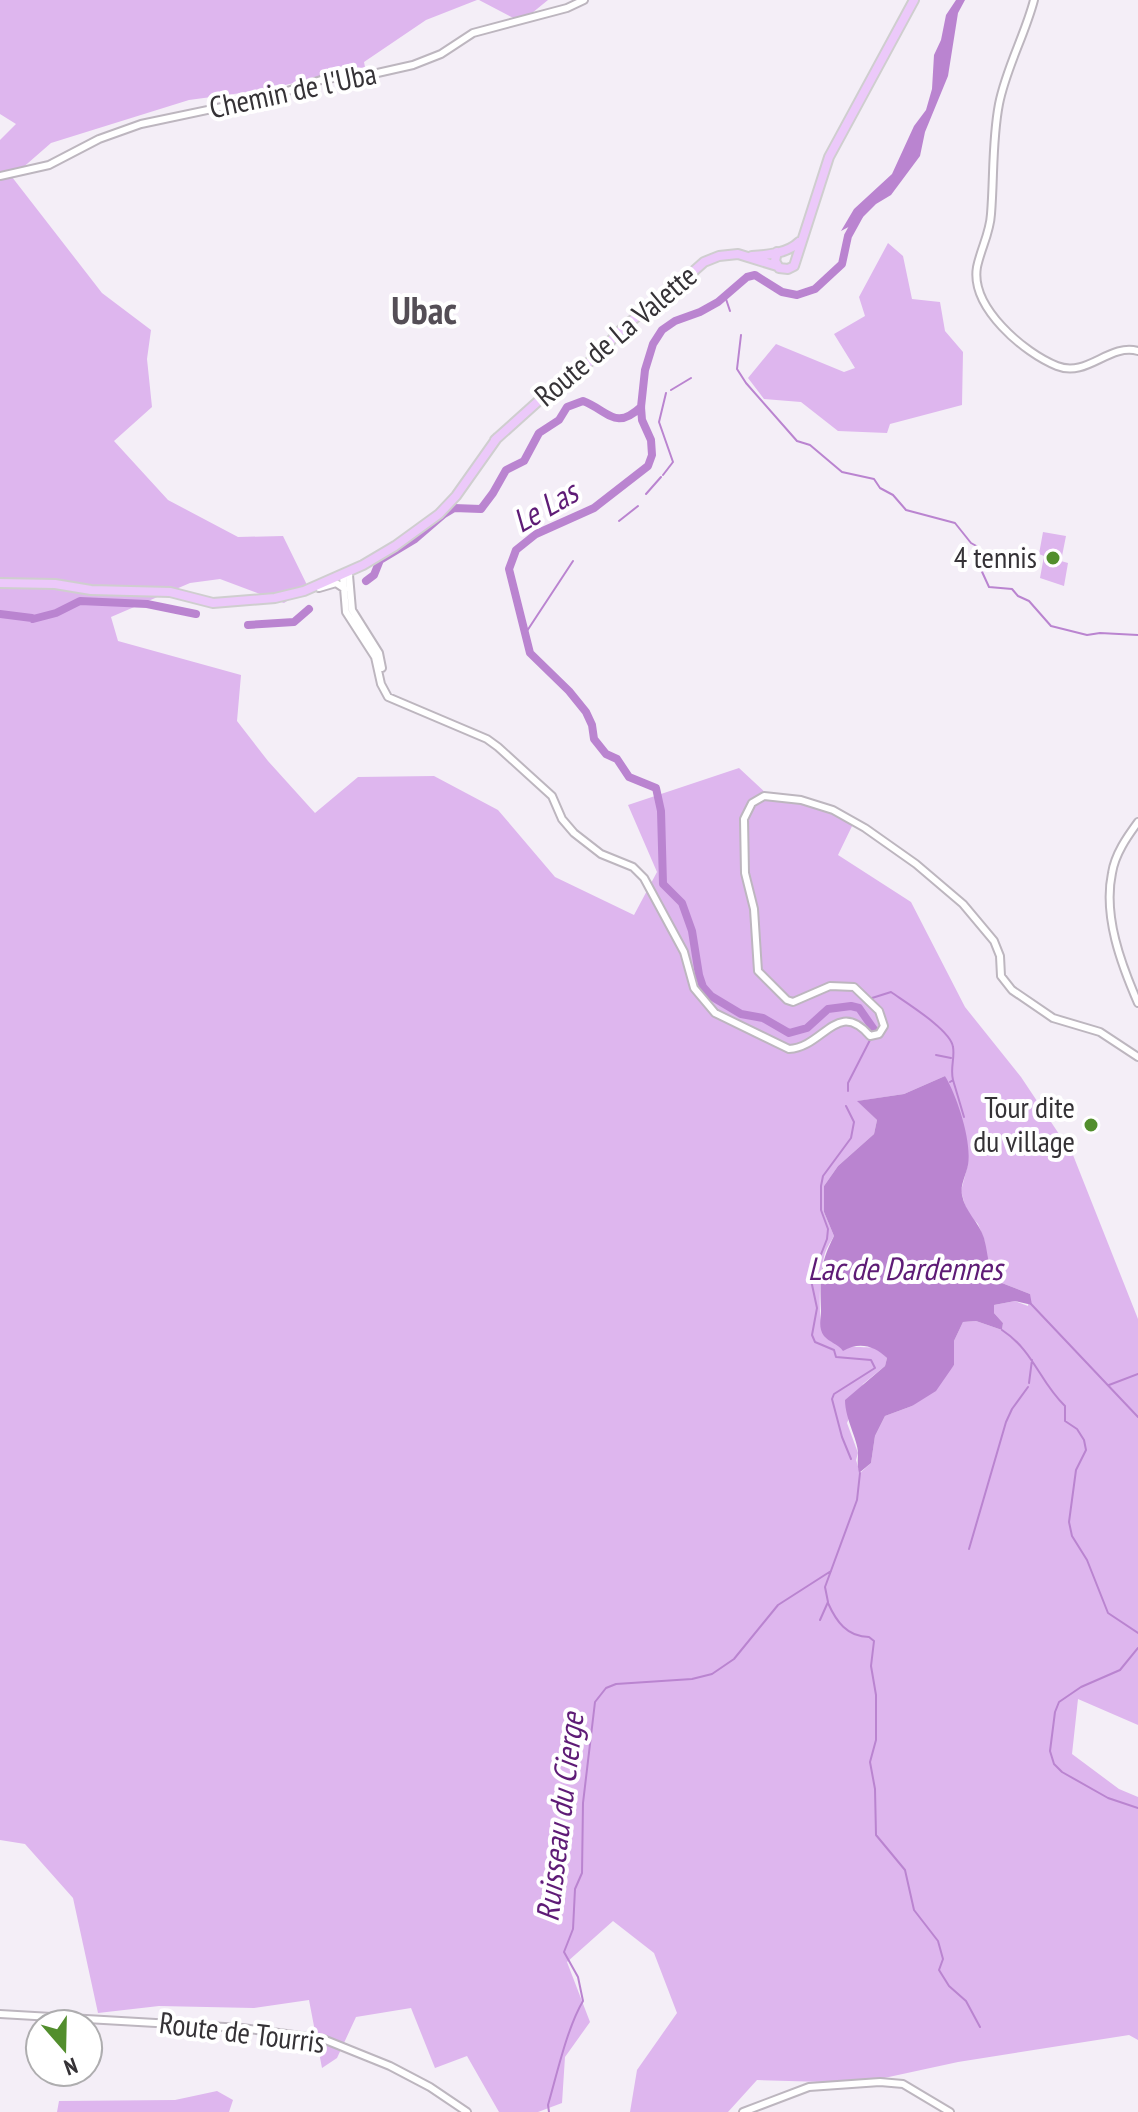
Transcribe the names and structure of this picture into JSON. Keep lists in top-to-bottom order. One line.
{"streets":{"main road":["Route de La Valette"],"street":["Chemin de l'Uba","Route de Tourris"]},"districts":["Ubac"],"water":["Le Las","Lac de Dardennes","Ruisseau du Cierge"],"places":["4 tennis","Tour dite du village"],"north":"bottom"}
